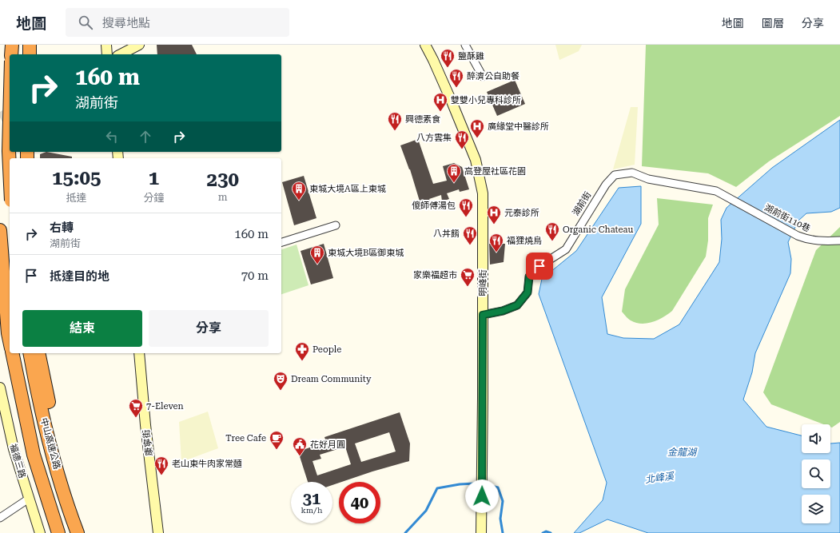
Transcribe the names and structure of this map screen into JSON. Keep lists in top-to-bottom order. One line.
{"streets":{"highway":["中山高速公路"],"street":["湖前街","湖前街110巷","明峰街","康寧街","福德三路"]},"crossings":[["湖前街","湖前街110巷"],["湖前街","明峰街"]],"water":["金龍湖","北峰溪"],"places":{"restaurant":["鹽酥雞","醉濟公自助餐","興德素食","八方雲集","傻師傅湯包","Organic Chateau","八丼餚","福狸燒鳥","老山東牛肉家常麵"],"hospital":["雙雙小兒專科診所","廣緣堂中醫診所","元泰診所"],"building":["高登屋社區花園","東城大境A區上東城","東城大境B區御東城"],"supermarket":["家樂福超市","7-Eleven"],"pharmacy":["People"],"theatre":["Dream Community"],"cafe":["Tree Cafe"],"public building":["花好月圓"]},"page":{"header":"地圖","search":"搜尋地點","nav":["地圖","圖層","分享"],"turn":["160 m","湖前街"],"eta":["15:05","抵達","1","分鐘","230","m"],"list":[{"name":"右轉","note":"湖前街","value":"160 m"},{"name":"抵達目的地","value":"70 m"}],"buttons":["結束","分享"],"speed":"31 km/h","limit":"40"}}
